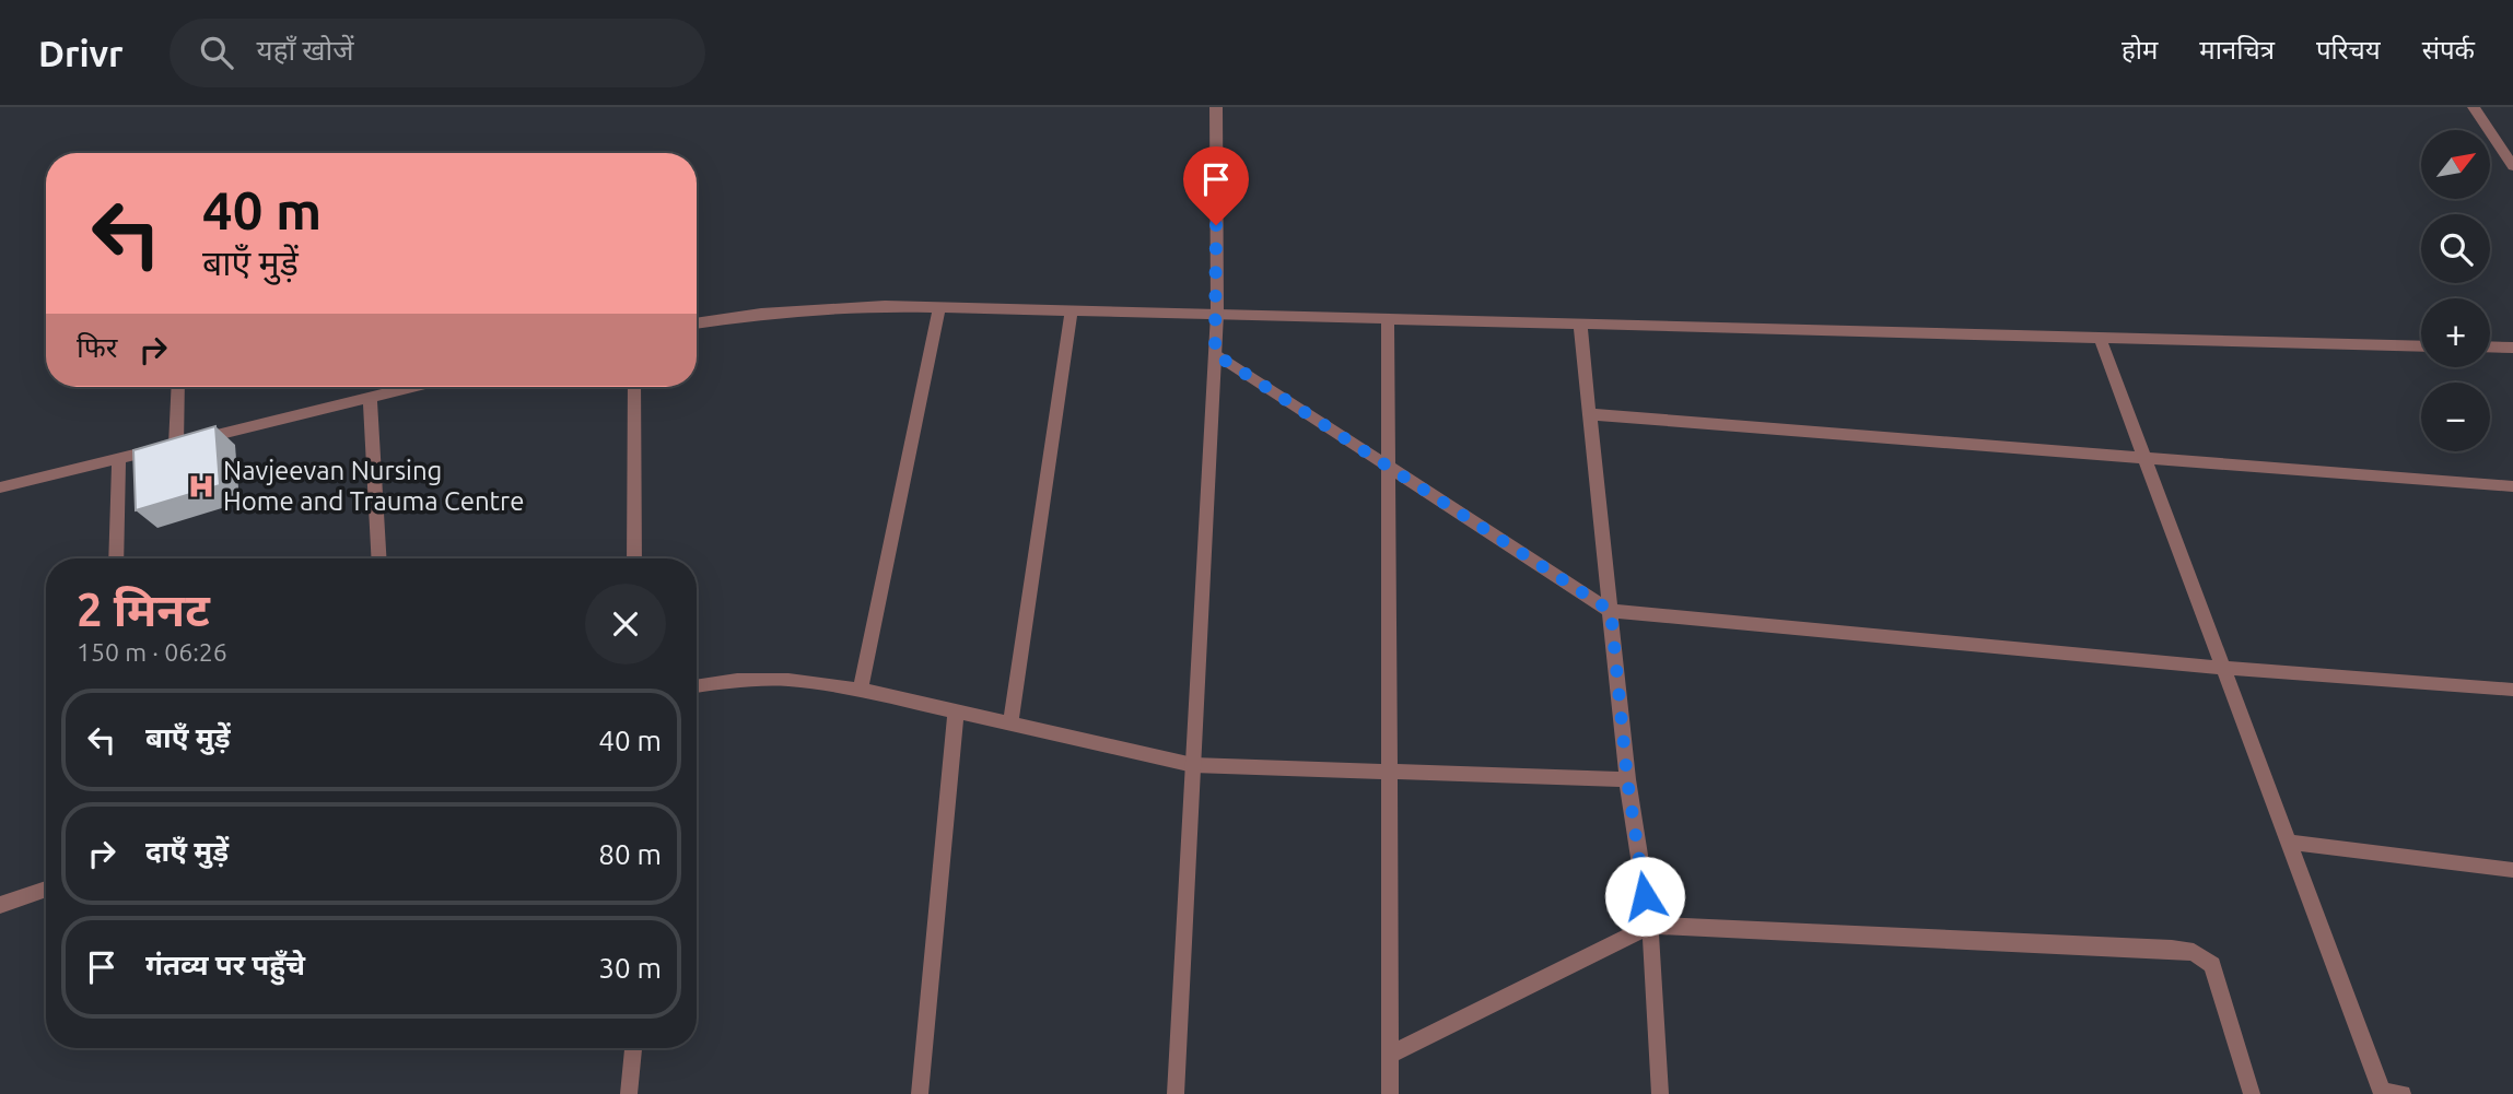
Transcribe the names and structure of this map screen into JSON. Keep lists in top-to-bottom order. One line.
{"places":{"hospital":["Navjeevan Nursing Home and Trauma Centre"]},"north":"top right","page":{"header":"Drivr","search":"यहाँ खोजें","nav":["होम","मानचित्र","परिचय","संपर्क"],"map_buttons":["+","−"],"turn":["40 m","बाएँ मुड़ें"],"then":"फिर","heading":["2 मिनट","150 m · 06:26"],"list":[{"name":"बाएँ मुड़ें","value":"40 m"},{"name":"दाएँ मुड़ें","value":"80 m"},{"name":"गंतव्य पर पहुँचे","value":"30 m"}]}}
